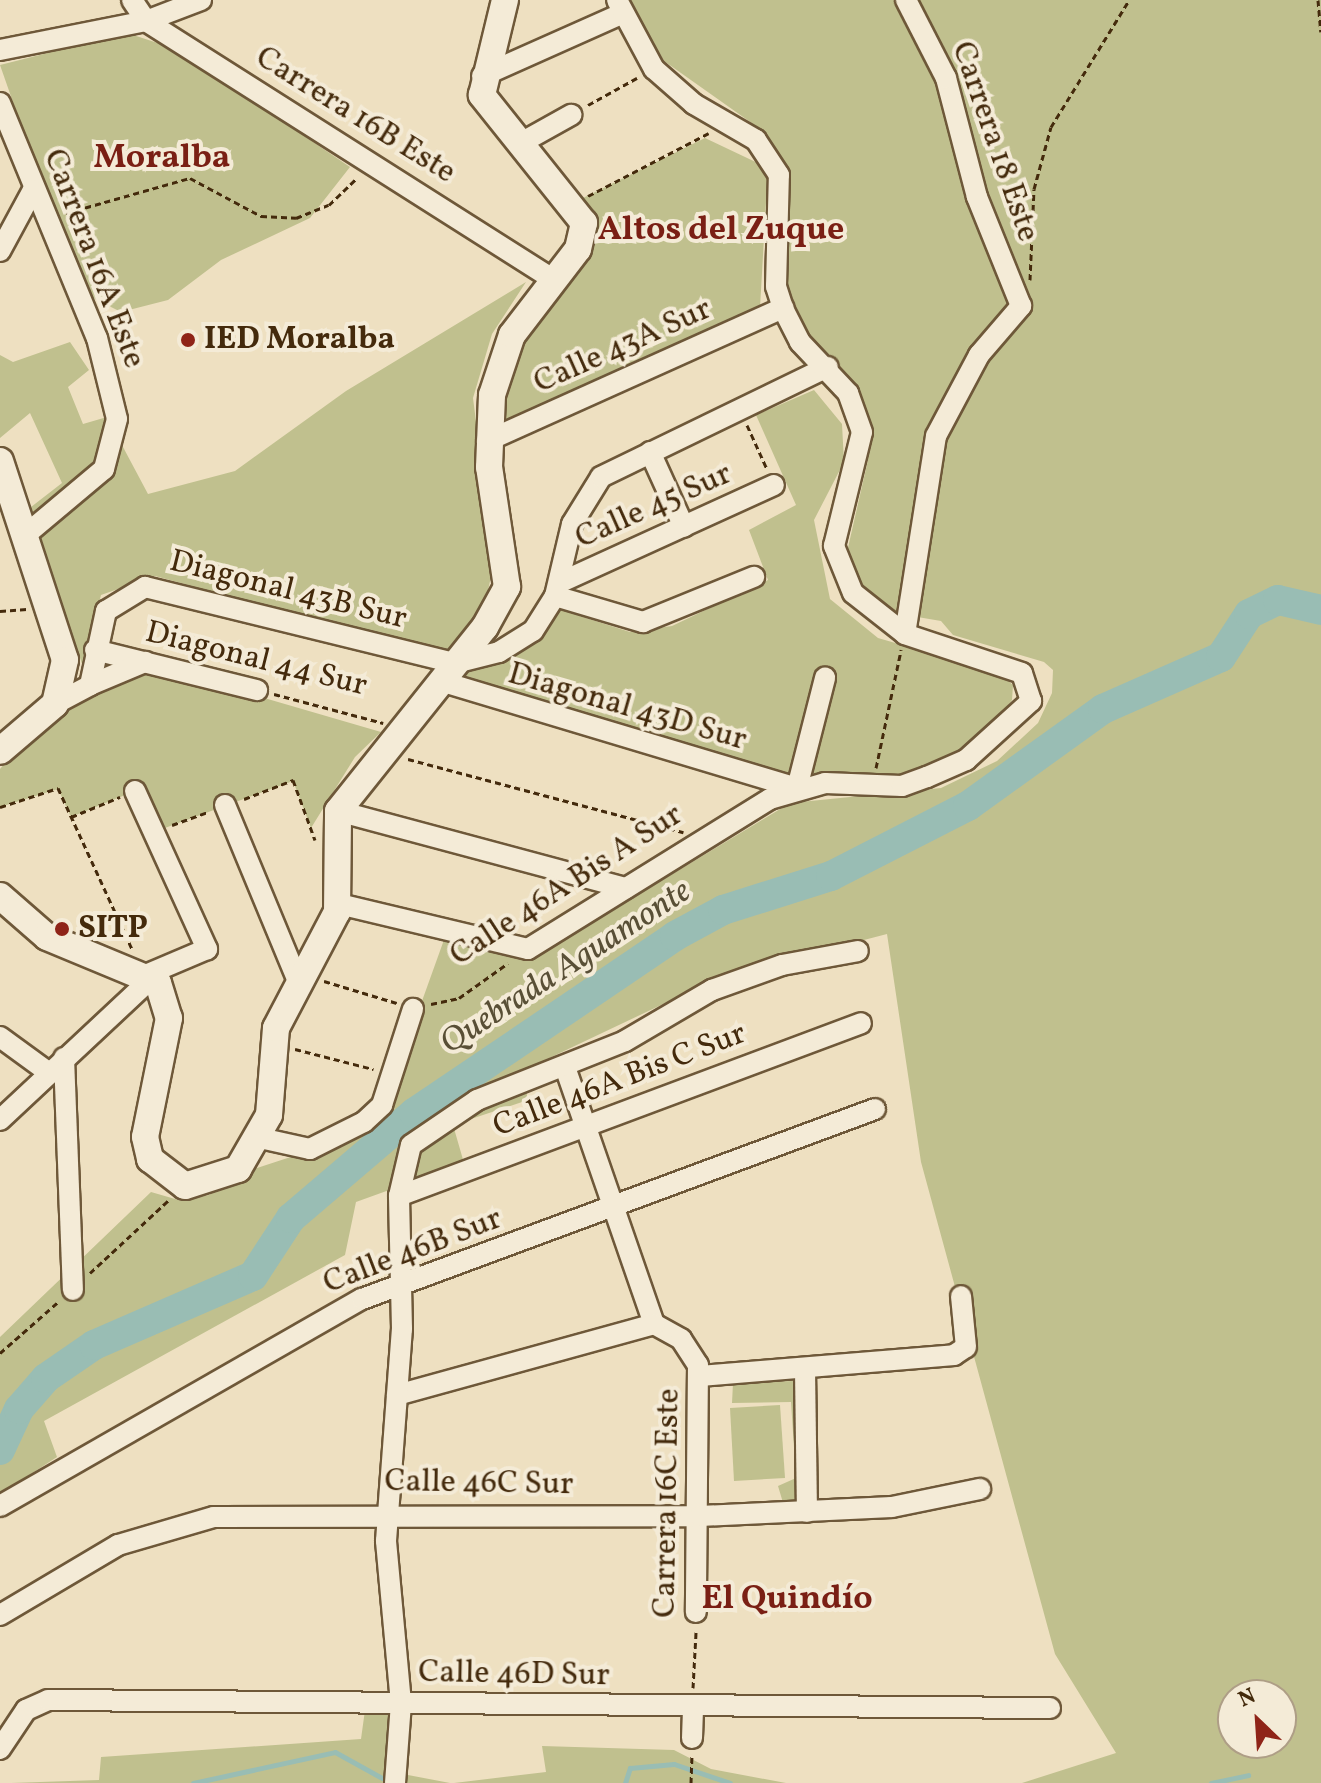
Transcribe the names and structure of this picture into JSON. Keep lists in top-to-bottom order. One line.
{"streets":{"street":["Carrera 16B Este","Carrera 18 Este","Carrera 16A Este","Calle 43A Sur","Calle 45 Sur","Diagonal 43B Sur","Diagonal 44 Sur","Diagonal 43D Sur","Calle 46A Bis A Sur","Calle 46A Bis C Sur","Calle 46B Sur","Calle 46C Sur","Carrera 16C Este","Calle 46D Sur"]},"crossings":[["Calle 45 Sur","Diagonal 43B Sur"],["Calle 45 Sur","Diagonal 43D Sur"],["Diagonal 43B Sur","Diagonal 44 Sur"],["Diagonal 43B Sur","Diagonal 43D Sur"],["Diagonal 43D Sur","Calle 46A Bis A Sur"],["Calle 46C Sur","Carrera 16C Este"],["Carrera 16C Este","Calle 46D Sur"]],"districts":["Moralba","Altos del Zuque","El Quindío"],"water":["Quebrada Aguamonte"],"places":["IED Moralba","SITP"],"north":"top left"}
